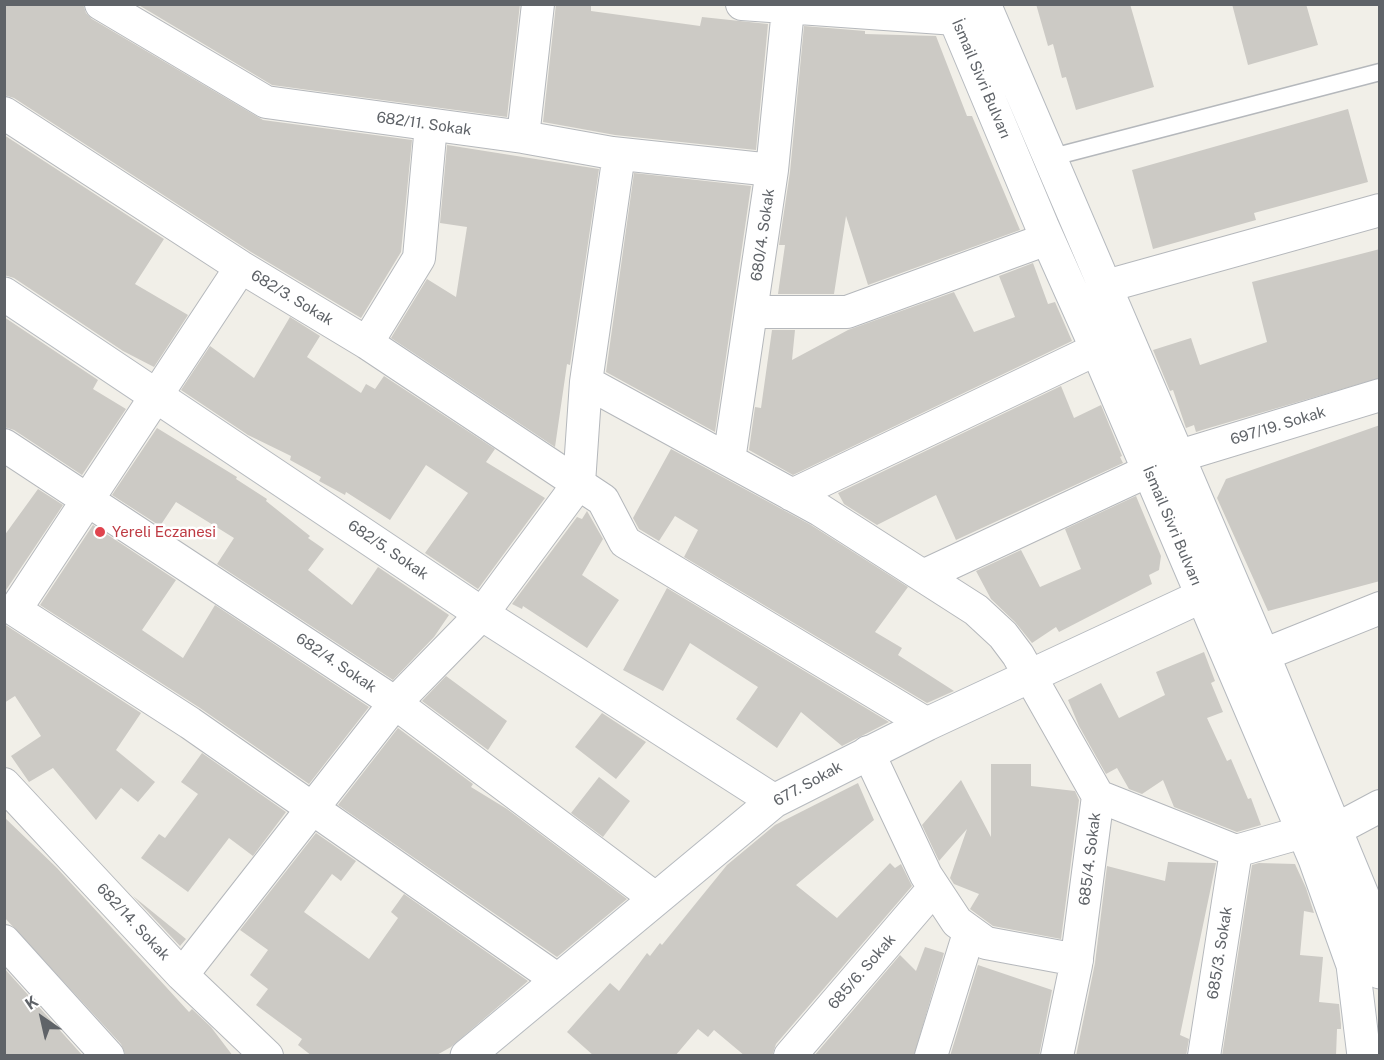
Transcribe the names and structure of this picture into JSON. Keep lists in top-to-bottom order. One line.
{"streets":{"main road":["İsmail Sivri Bulvarı","682/5. Sokak","677. Sokak"],"street":["682/11. Sokak","680/4. Sokak","682/3. Sokak","697/19. Sokak","682/4. Sokak","685/4. Sokak","682/14. Sokak","685/3. Sokak","685/6. Sokak"]},"crossings":[["İsmail Sivri Bulvarı","697/19. Sokak"],["İsmail Sivri Bulvarı","677. Sokak"],["682/11. Sokak","680/4. Sokak"],["680/4. Sokak","685/4. Sokak"],["682/3. Sokak","677. Sokak"],["697/19. Sokak","685/4. Sokak"],["682/5. Sokak","677. Sokak"],["682/4. Sokak","677. Sokak"],["677. Sokak","685/4. Sokak"]],"places":["Yereli Eczanesi"],"north":"top left"}
